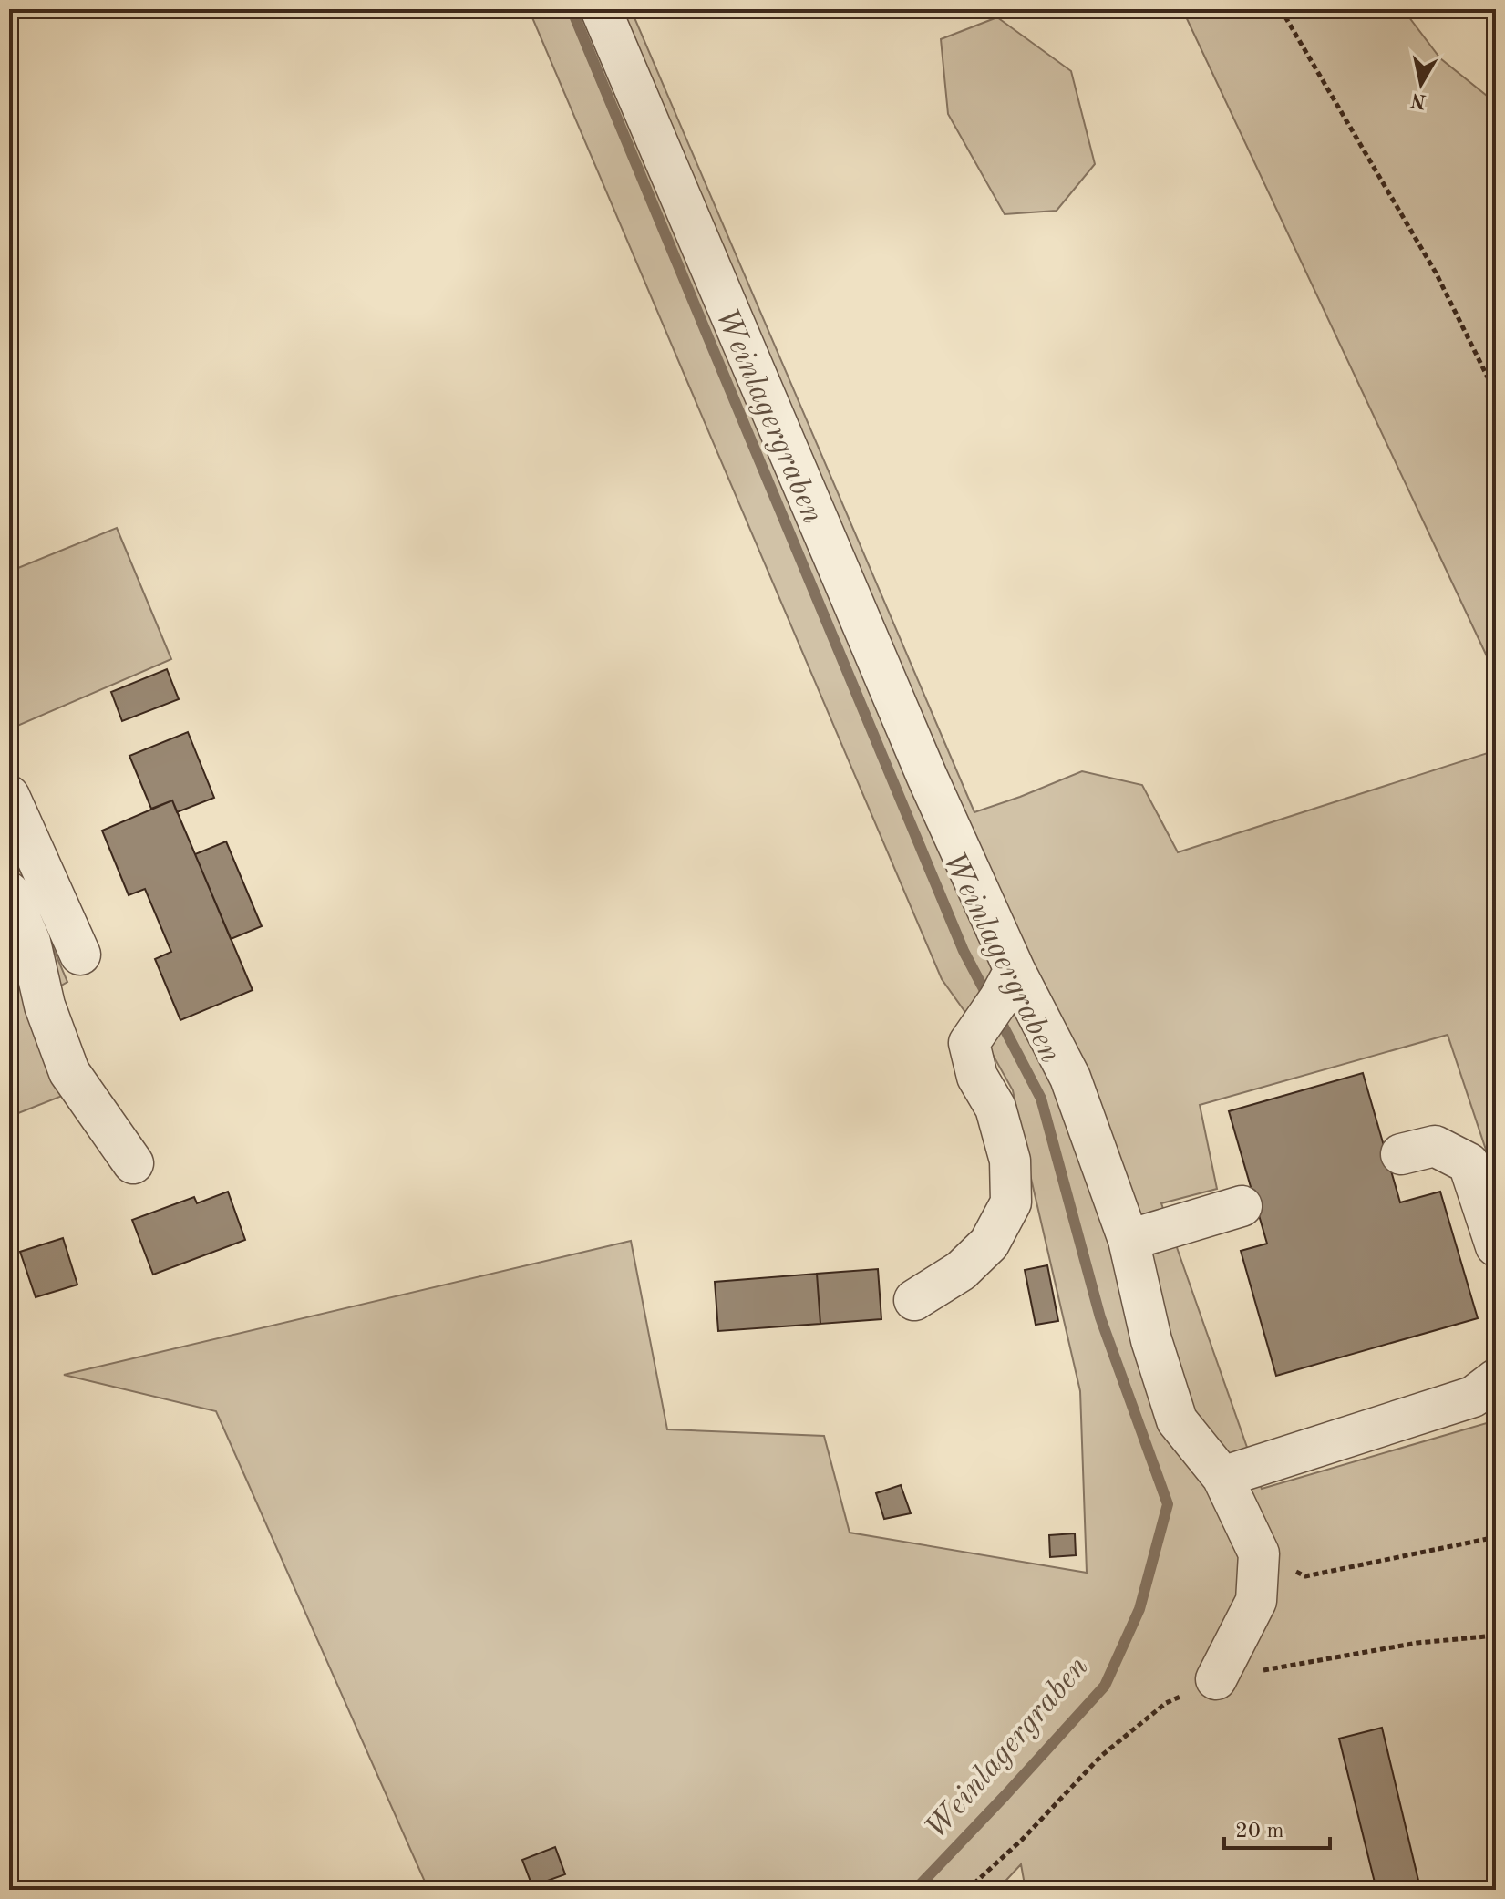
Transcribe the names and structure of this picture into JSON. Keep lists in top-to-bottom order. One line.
{"water":["Weinlagergraben"],"scale_bar":"20 m","north":"bottom"}
